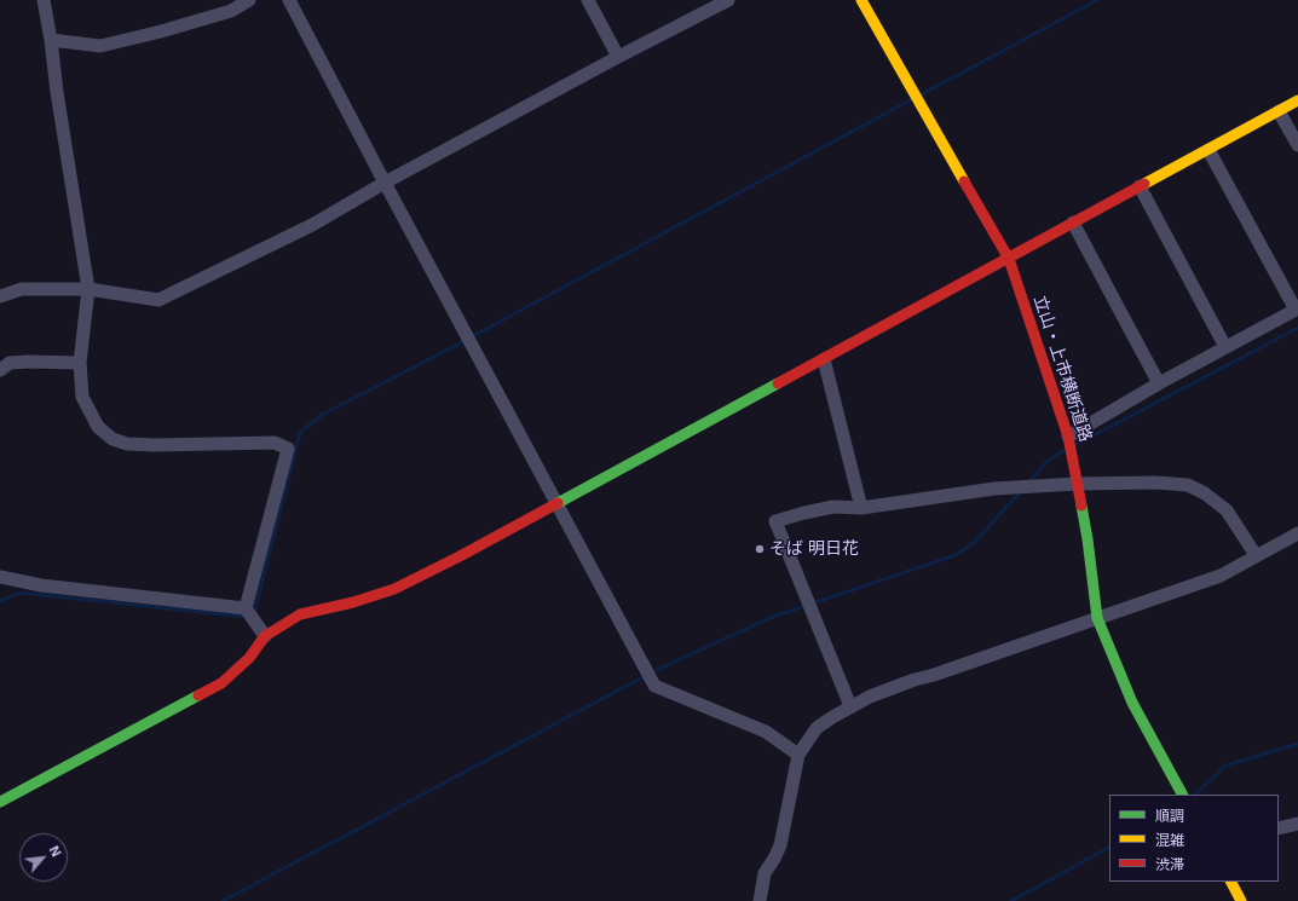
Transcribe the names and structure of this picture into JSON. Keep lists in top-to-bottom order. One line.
{"streets":{"street":["立山・上市横断道路"]},"places":["そば 明日花"],"legend":["順調","混雑","渋滞"],"north":"top right"}
